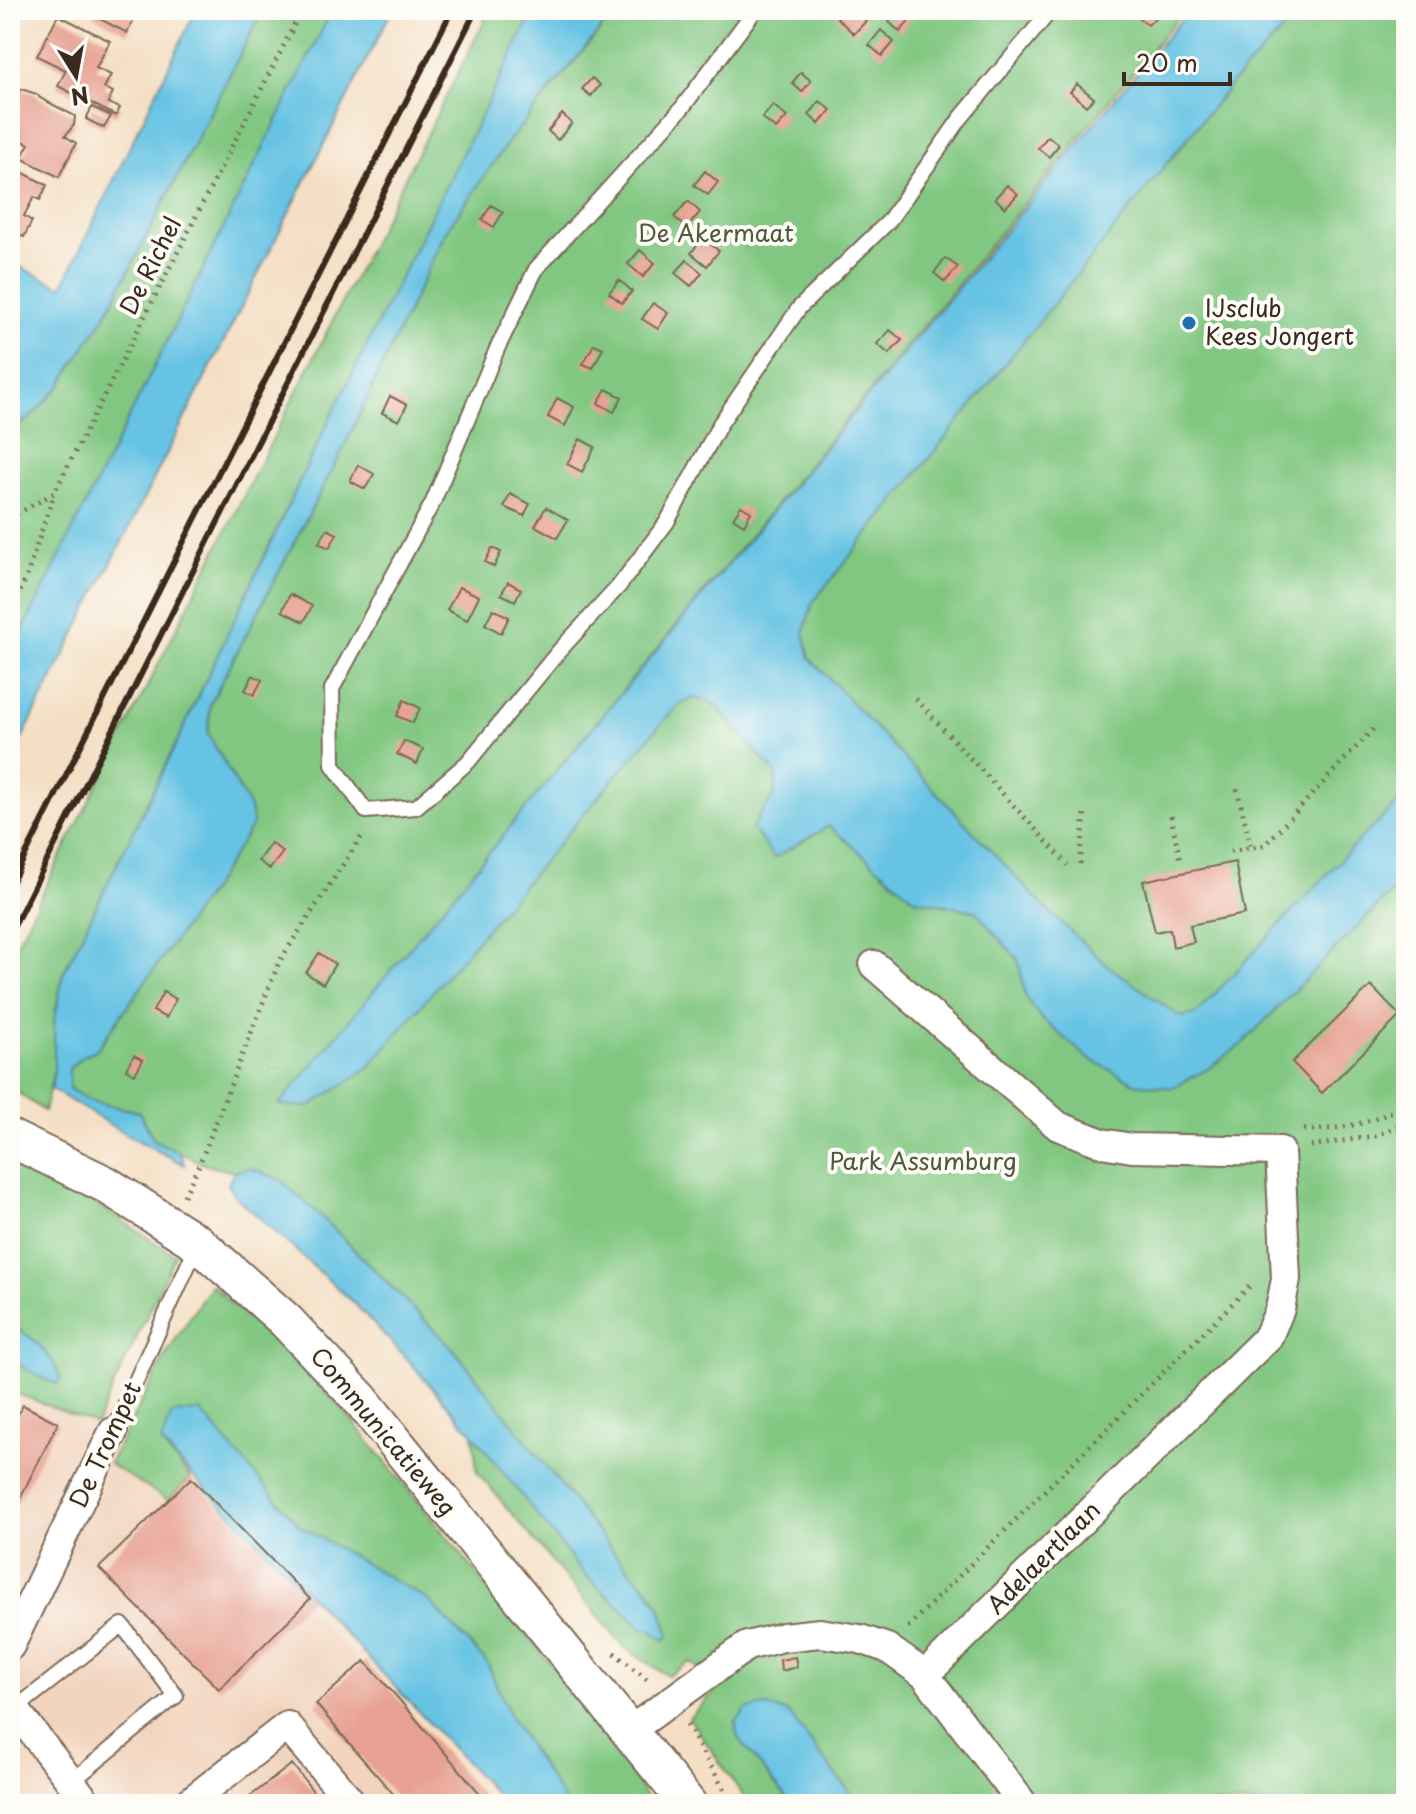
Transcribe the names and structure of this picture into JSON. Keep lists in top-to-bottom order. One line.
{"streets":{"street":["Communicatieweg","De Trompet","Adelaertlaan"],"path":["De Richel"]},"crossings":[["Communicatieweg","De Trompet"]],"parks":["De Akermaat","Park Assumburg"],"places":["IJsclub Kees Jongert"],"scale_bar":"20 m","north":"bottom"}
